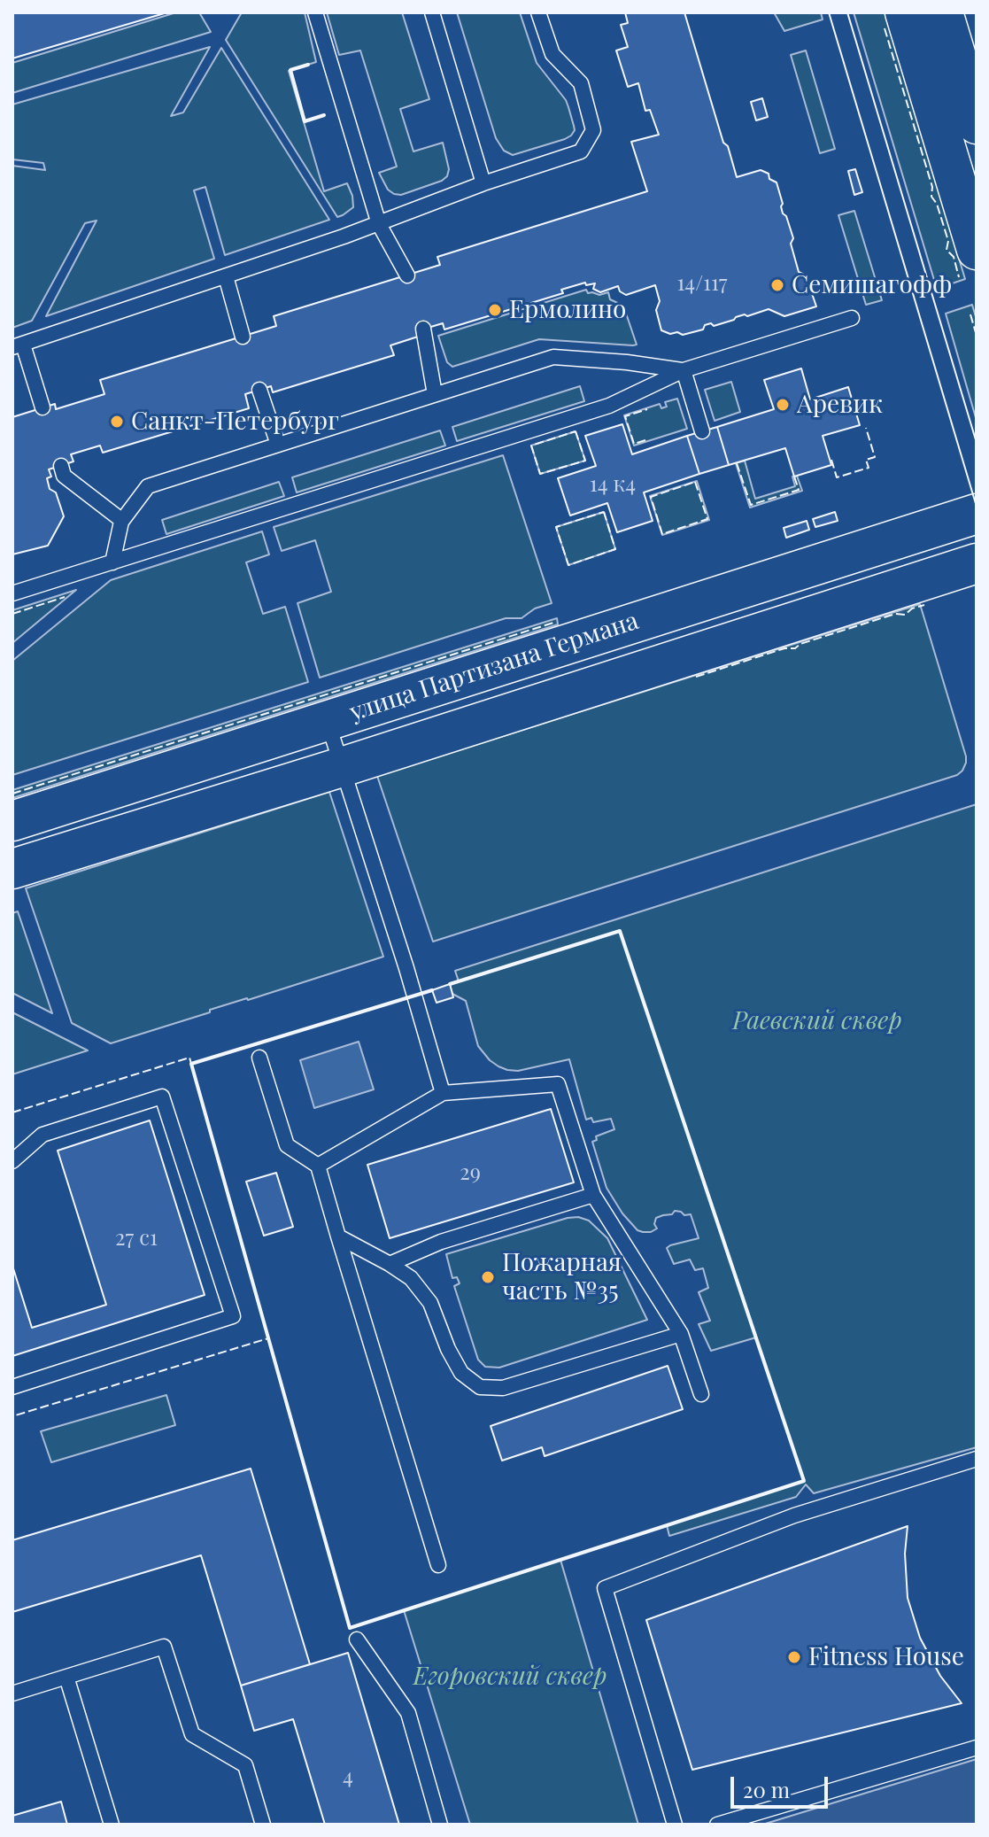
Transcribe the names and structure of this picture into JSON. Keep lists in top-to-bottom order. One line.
{"streets":{"main road":["улица Партизана Германа"]},"parks":["Раевский сквер","Егоровский сквер"],"places":["Семишагофф","Ермолино","Аревик","Санкт-Петербург","Пожарная часть №35","Fitness House"],"house_numbers":["14/117","14 к4","29","27 с1","4"],"scale_bar":"20 m"}
